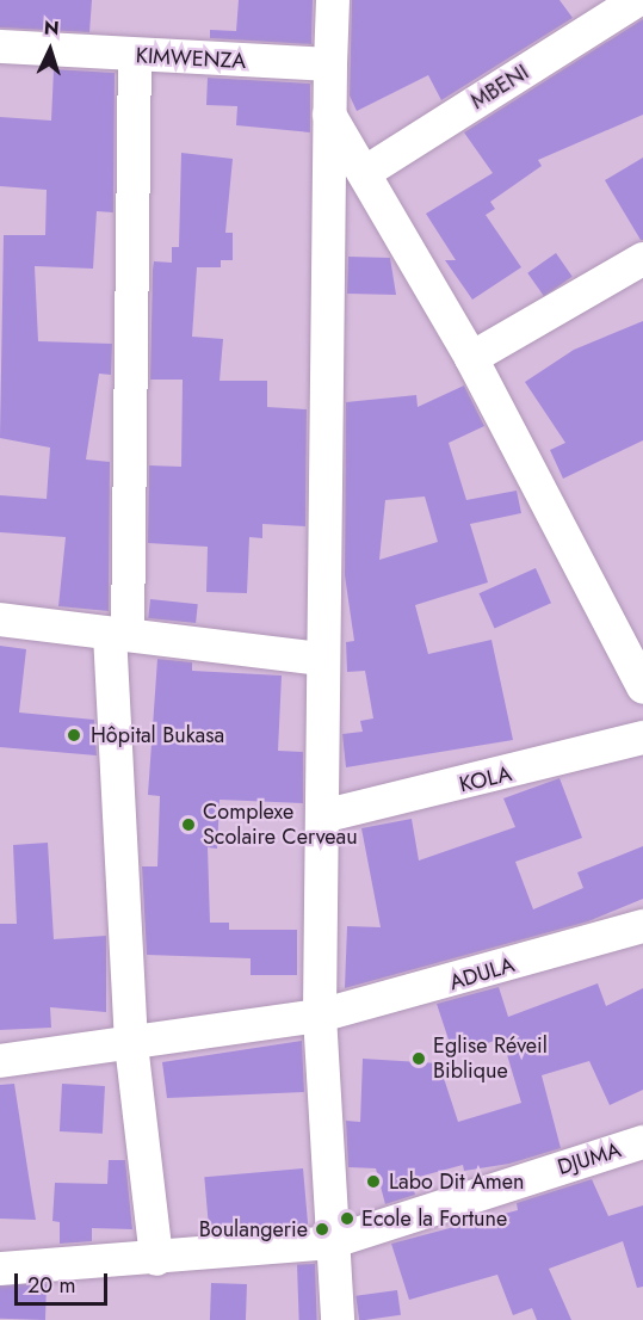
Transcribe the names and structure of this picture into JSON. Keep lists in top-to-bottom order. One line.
{"streets":{"street":["KIMWENZA","MBENI","KOLA","ADULA","DJUMA"]},"places":["Hôpital Bukasa","Complexe Scolaire Cerveau","Eglise Réveil Biblique","Labo Dit Amen","Ecole la Fortune","Boulangerie"],"scale_bar":"20 m","north":"top"}
